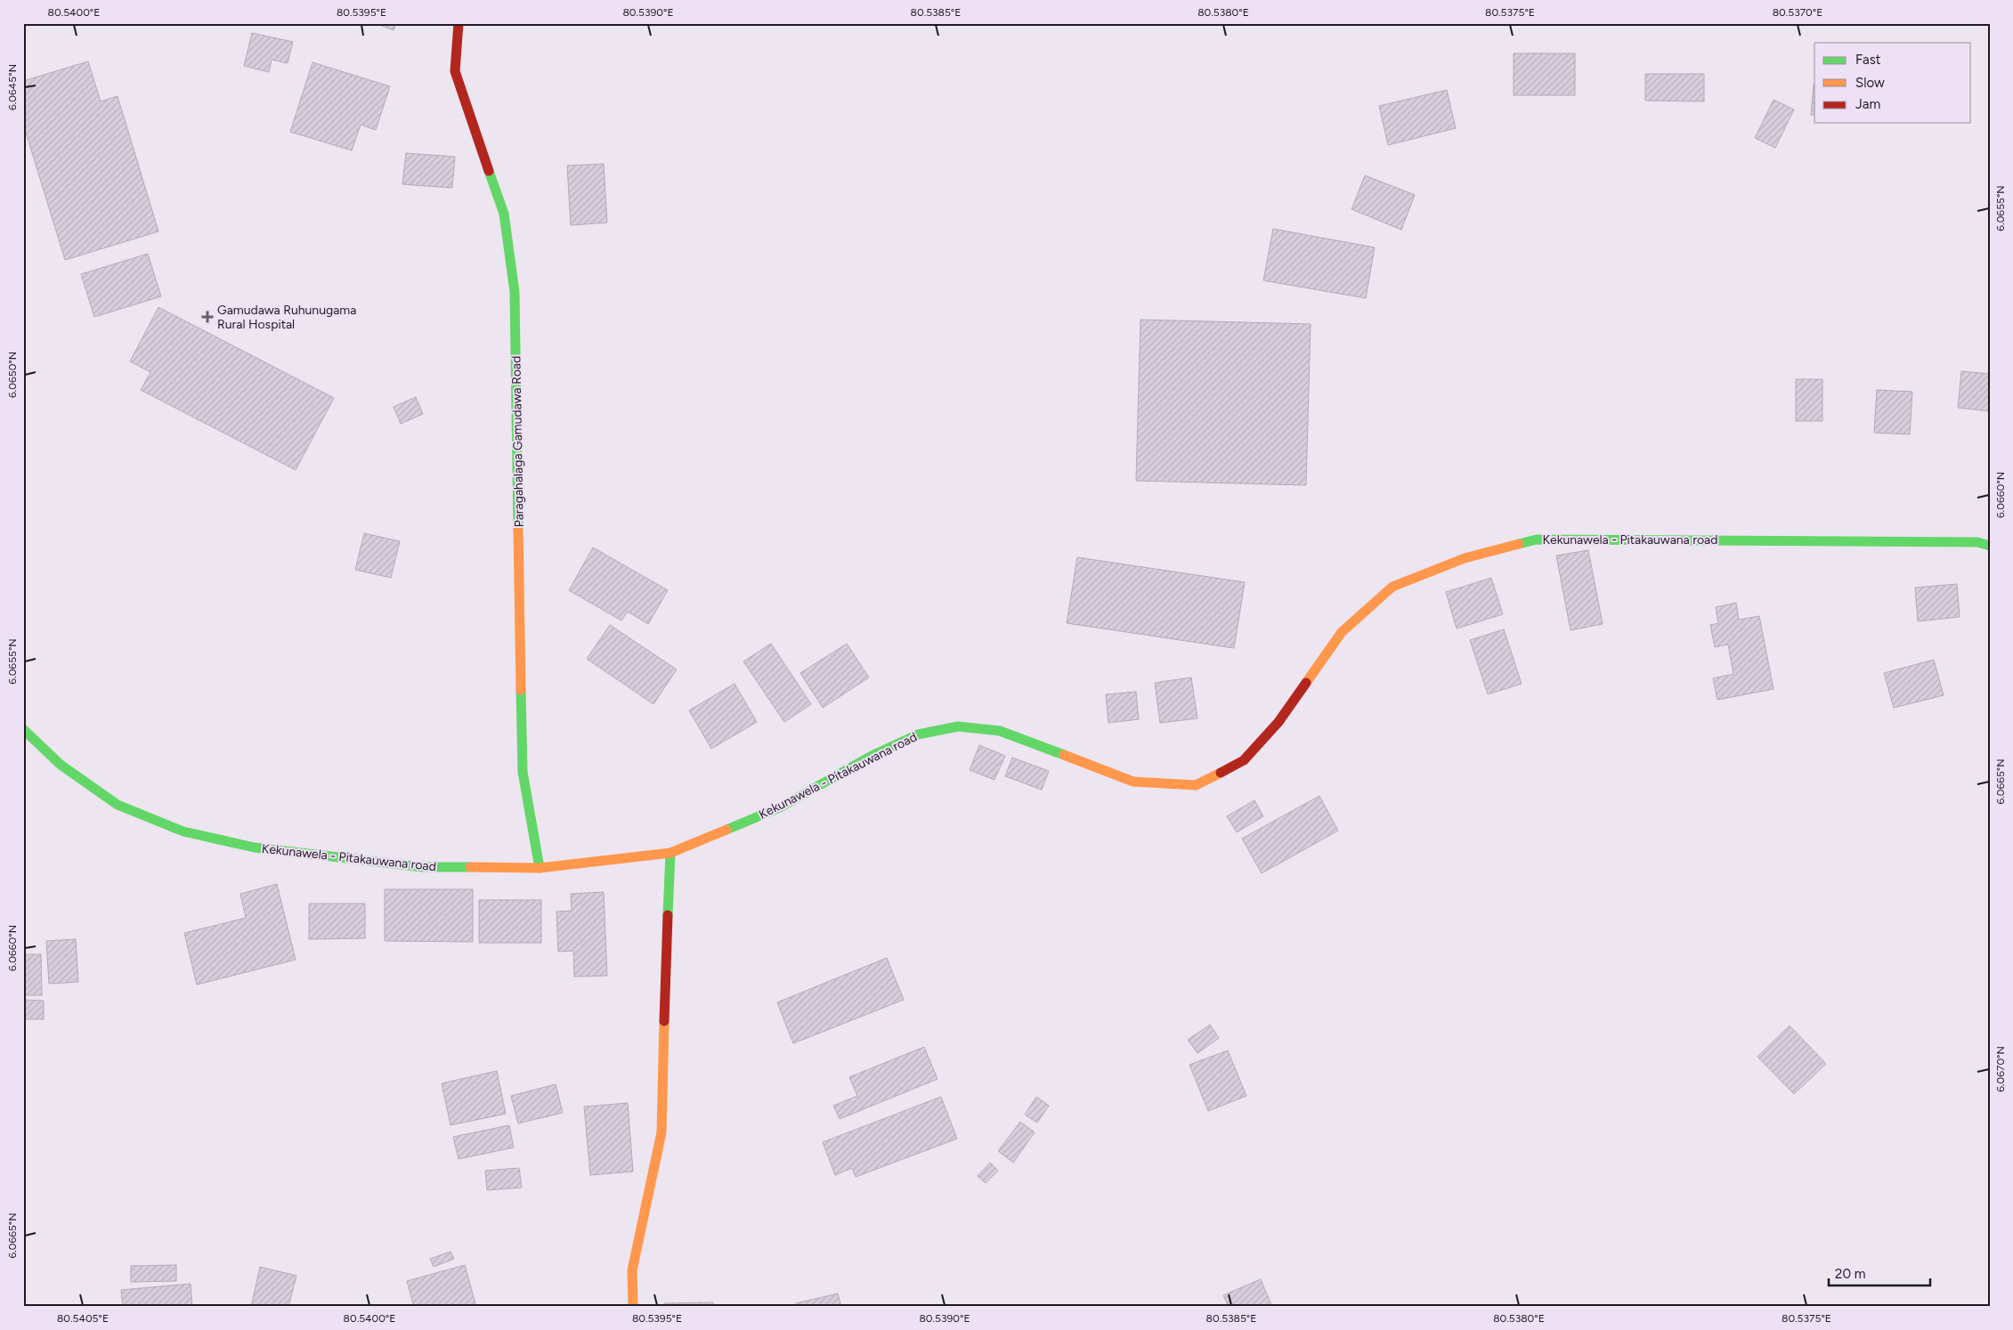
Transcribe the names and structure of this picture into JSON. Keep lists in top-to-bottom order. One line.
{"streets":{"street":["Paragahalaga Gamudawa Road","Kekunawela - Pitakauwana road"]},"crossings":[["Paragahalaga Gamudawa Road","Kekunawela - Pitakauwana road"]],"places":{"health":["Gamudawa Ruhunugama Rural Hospital"]},"legend":["Fast","Slow","Jam"],"scale_bar":"20 m","coordinates":["80.5400°E","80.5395°E","80.5390°E","80.5385°E","80.5380°E","80.5375°E","80.5370°E","6.0645°N","6.0655°N","6.0650°N","6.0660°N","6.0665°N","6.0670°N","80.5405°E"]}
